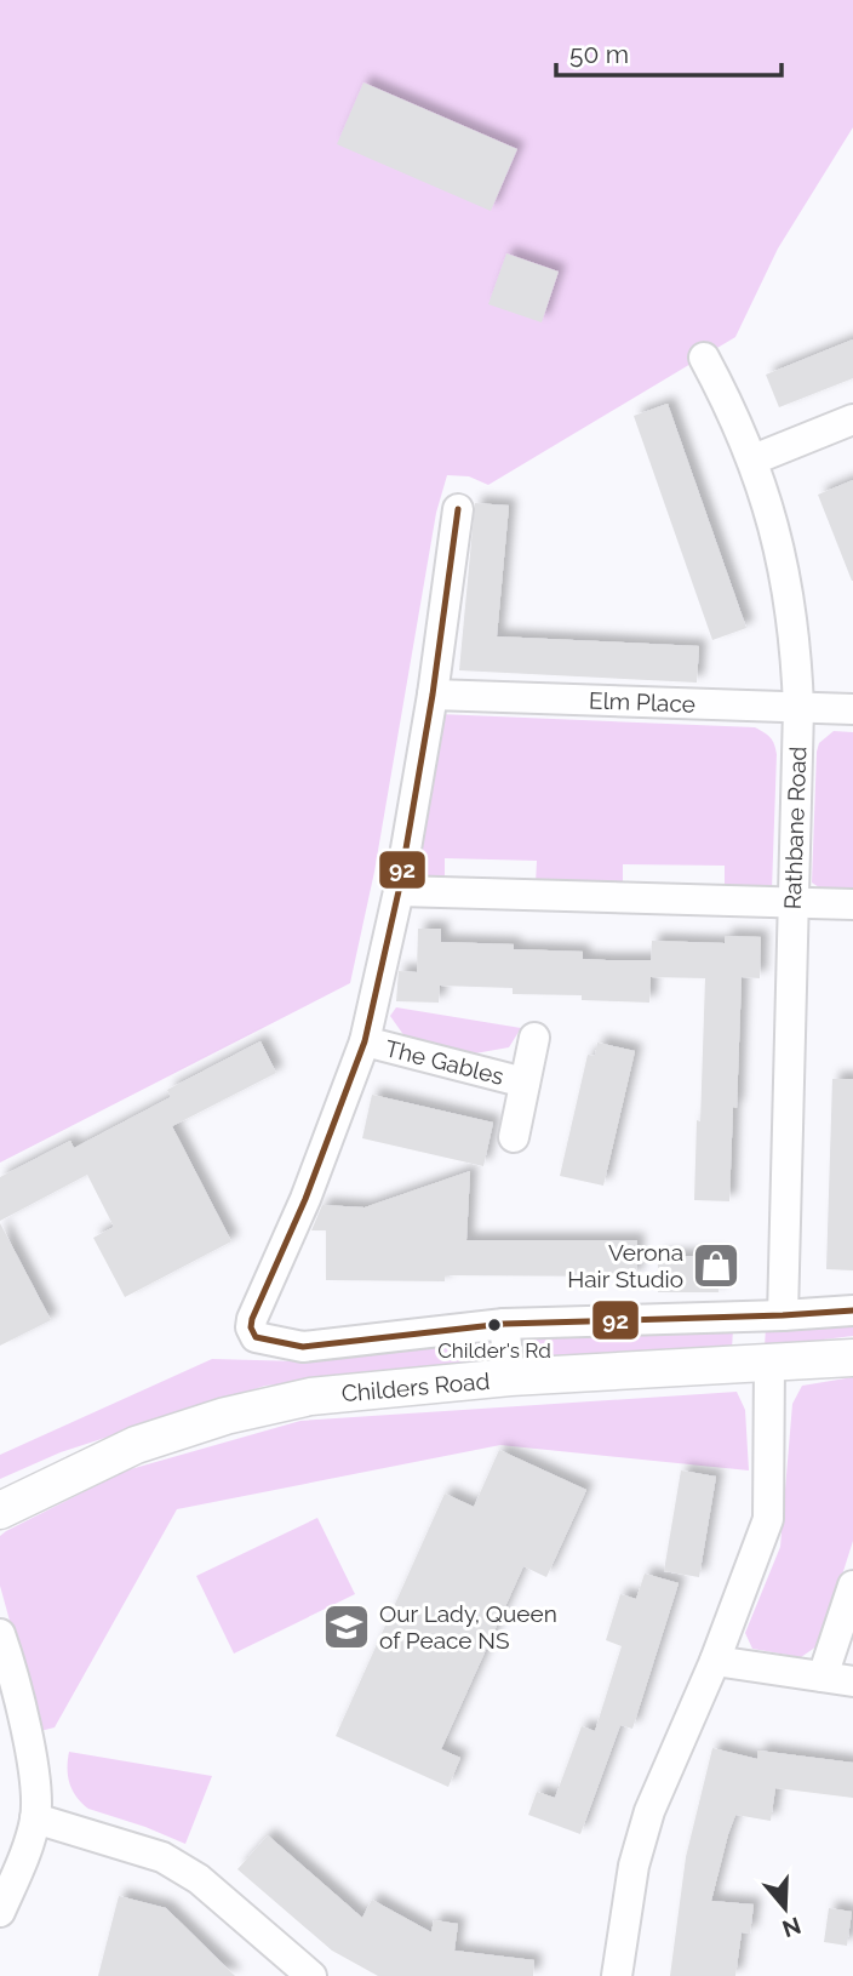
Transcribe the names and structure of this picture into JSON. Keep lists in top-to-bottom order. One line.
{"streets":{"main road":["Childers Road"],"street":["Elm Place","Rathbane Road","The Gables"]},"crossings":[["Elm Place","Rathbane Road"]],"places":{"shop":["Verona Hair Studio"],"other":["Childer's Rd"],"school or university":["Our Lady, Queen of Peace NS"]},"lines":["transit line 92"],"scale_bar":"50 m","north":"bottom"}
